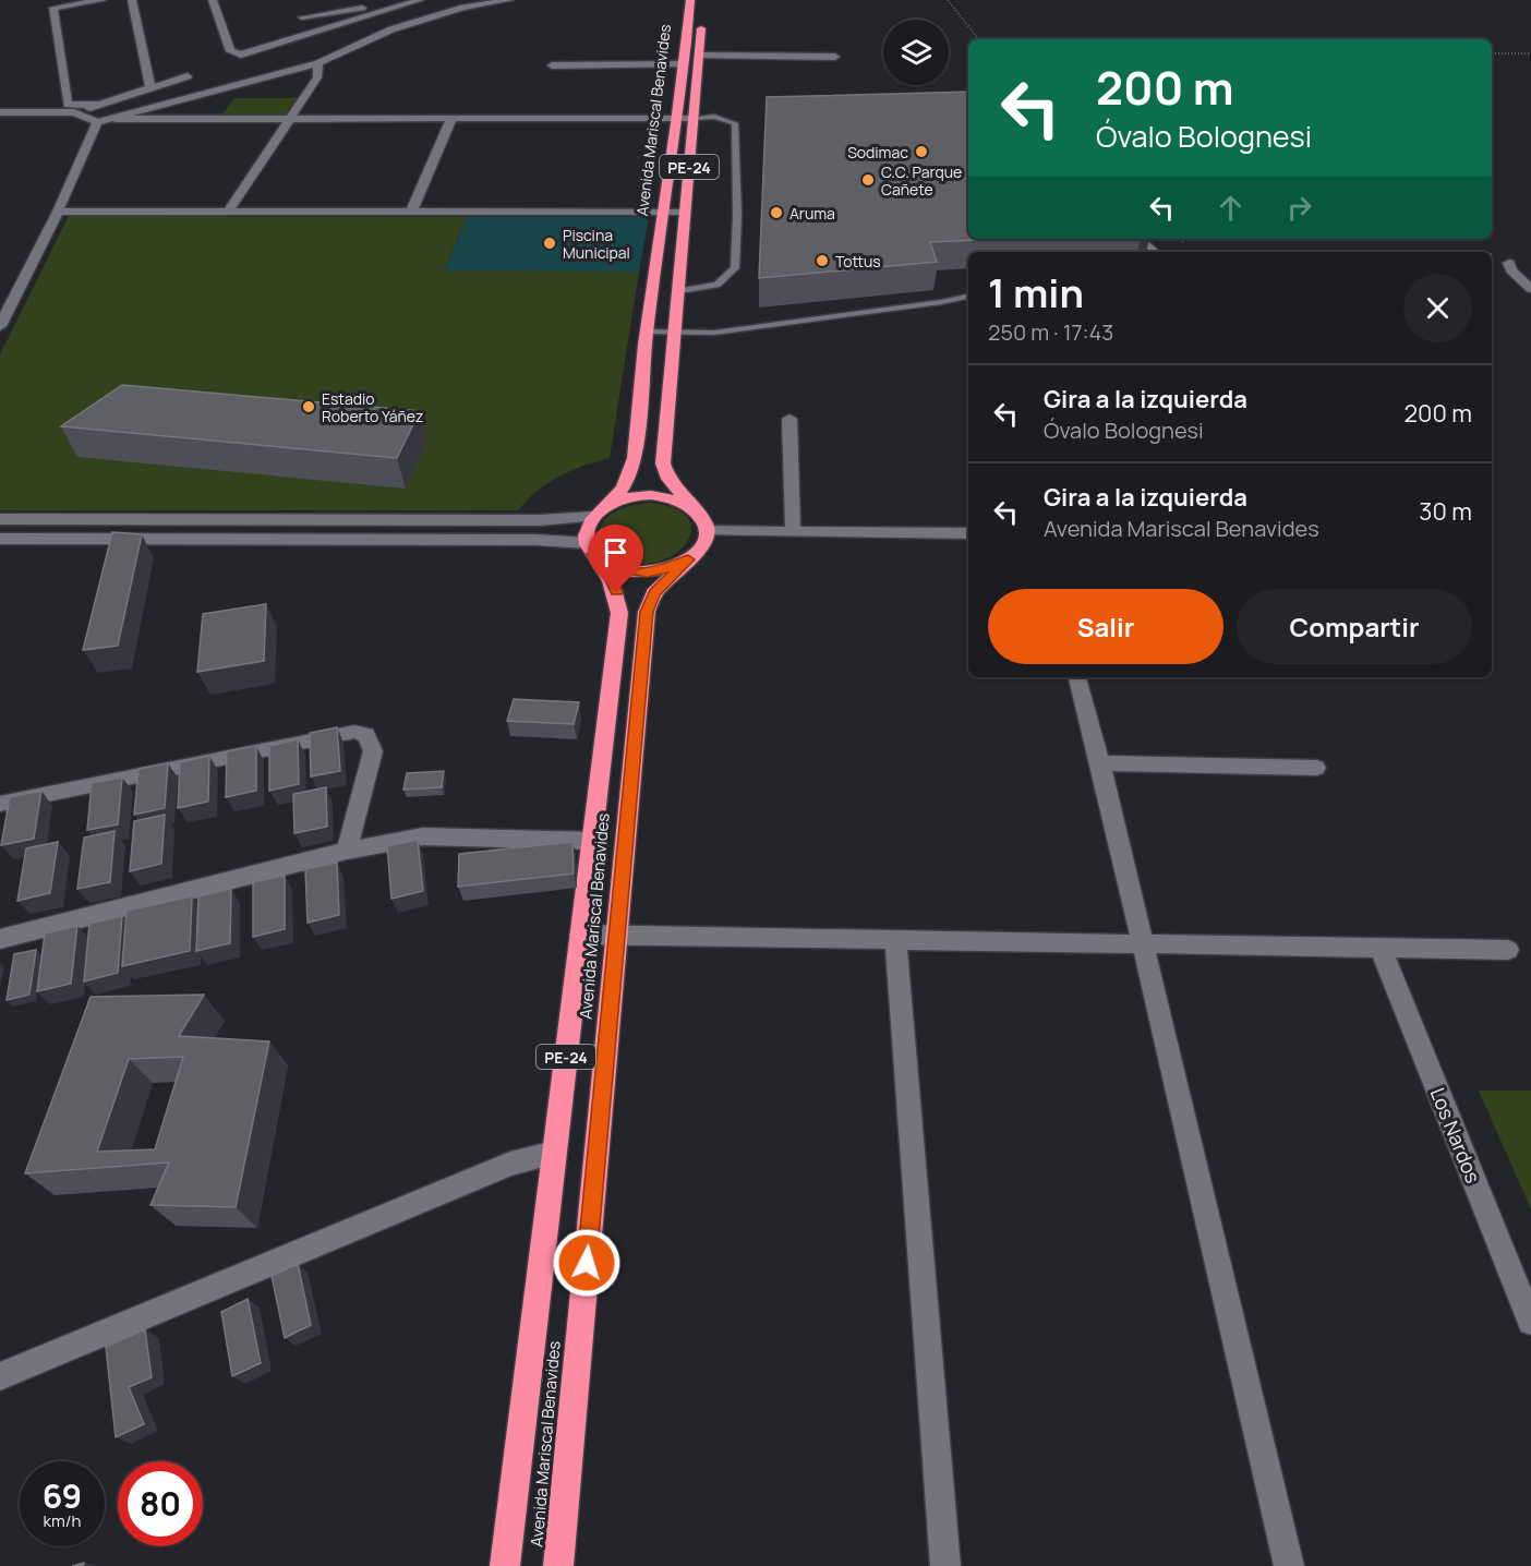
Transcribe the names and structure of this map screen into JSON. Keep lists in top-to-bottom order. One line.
{"streets":{"highway":["Avenida Mariscal Benavides","PE-24"],"street":["Los Nardos"]},"crossings":[["Avenida Mariscal Benavides","PE-24"]],"places":["Sodimac","C.C. Parque Cañete","Aruma","Piscina Municipal","Tottus","Estadio Roberto Yáñez"],"page":{"turn":["200 m","Óvalo Bolognesi"],"heading":["1 min","250 m · 17:43"],"list":[{"name":"Gira a la izquierda","note":"Óvalo Bolognesi","value":"200 m"},{"name":"Gira a la izquierda","note":"Avenida Mariscal Benavides","value":"30 m"}],"buttons":["Salir","Compartir"],"speed":"69 km/h","limit":"80"}}
